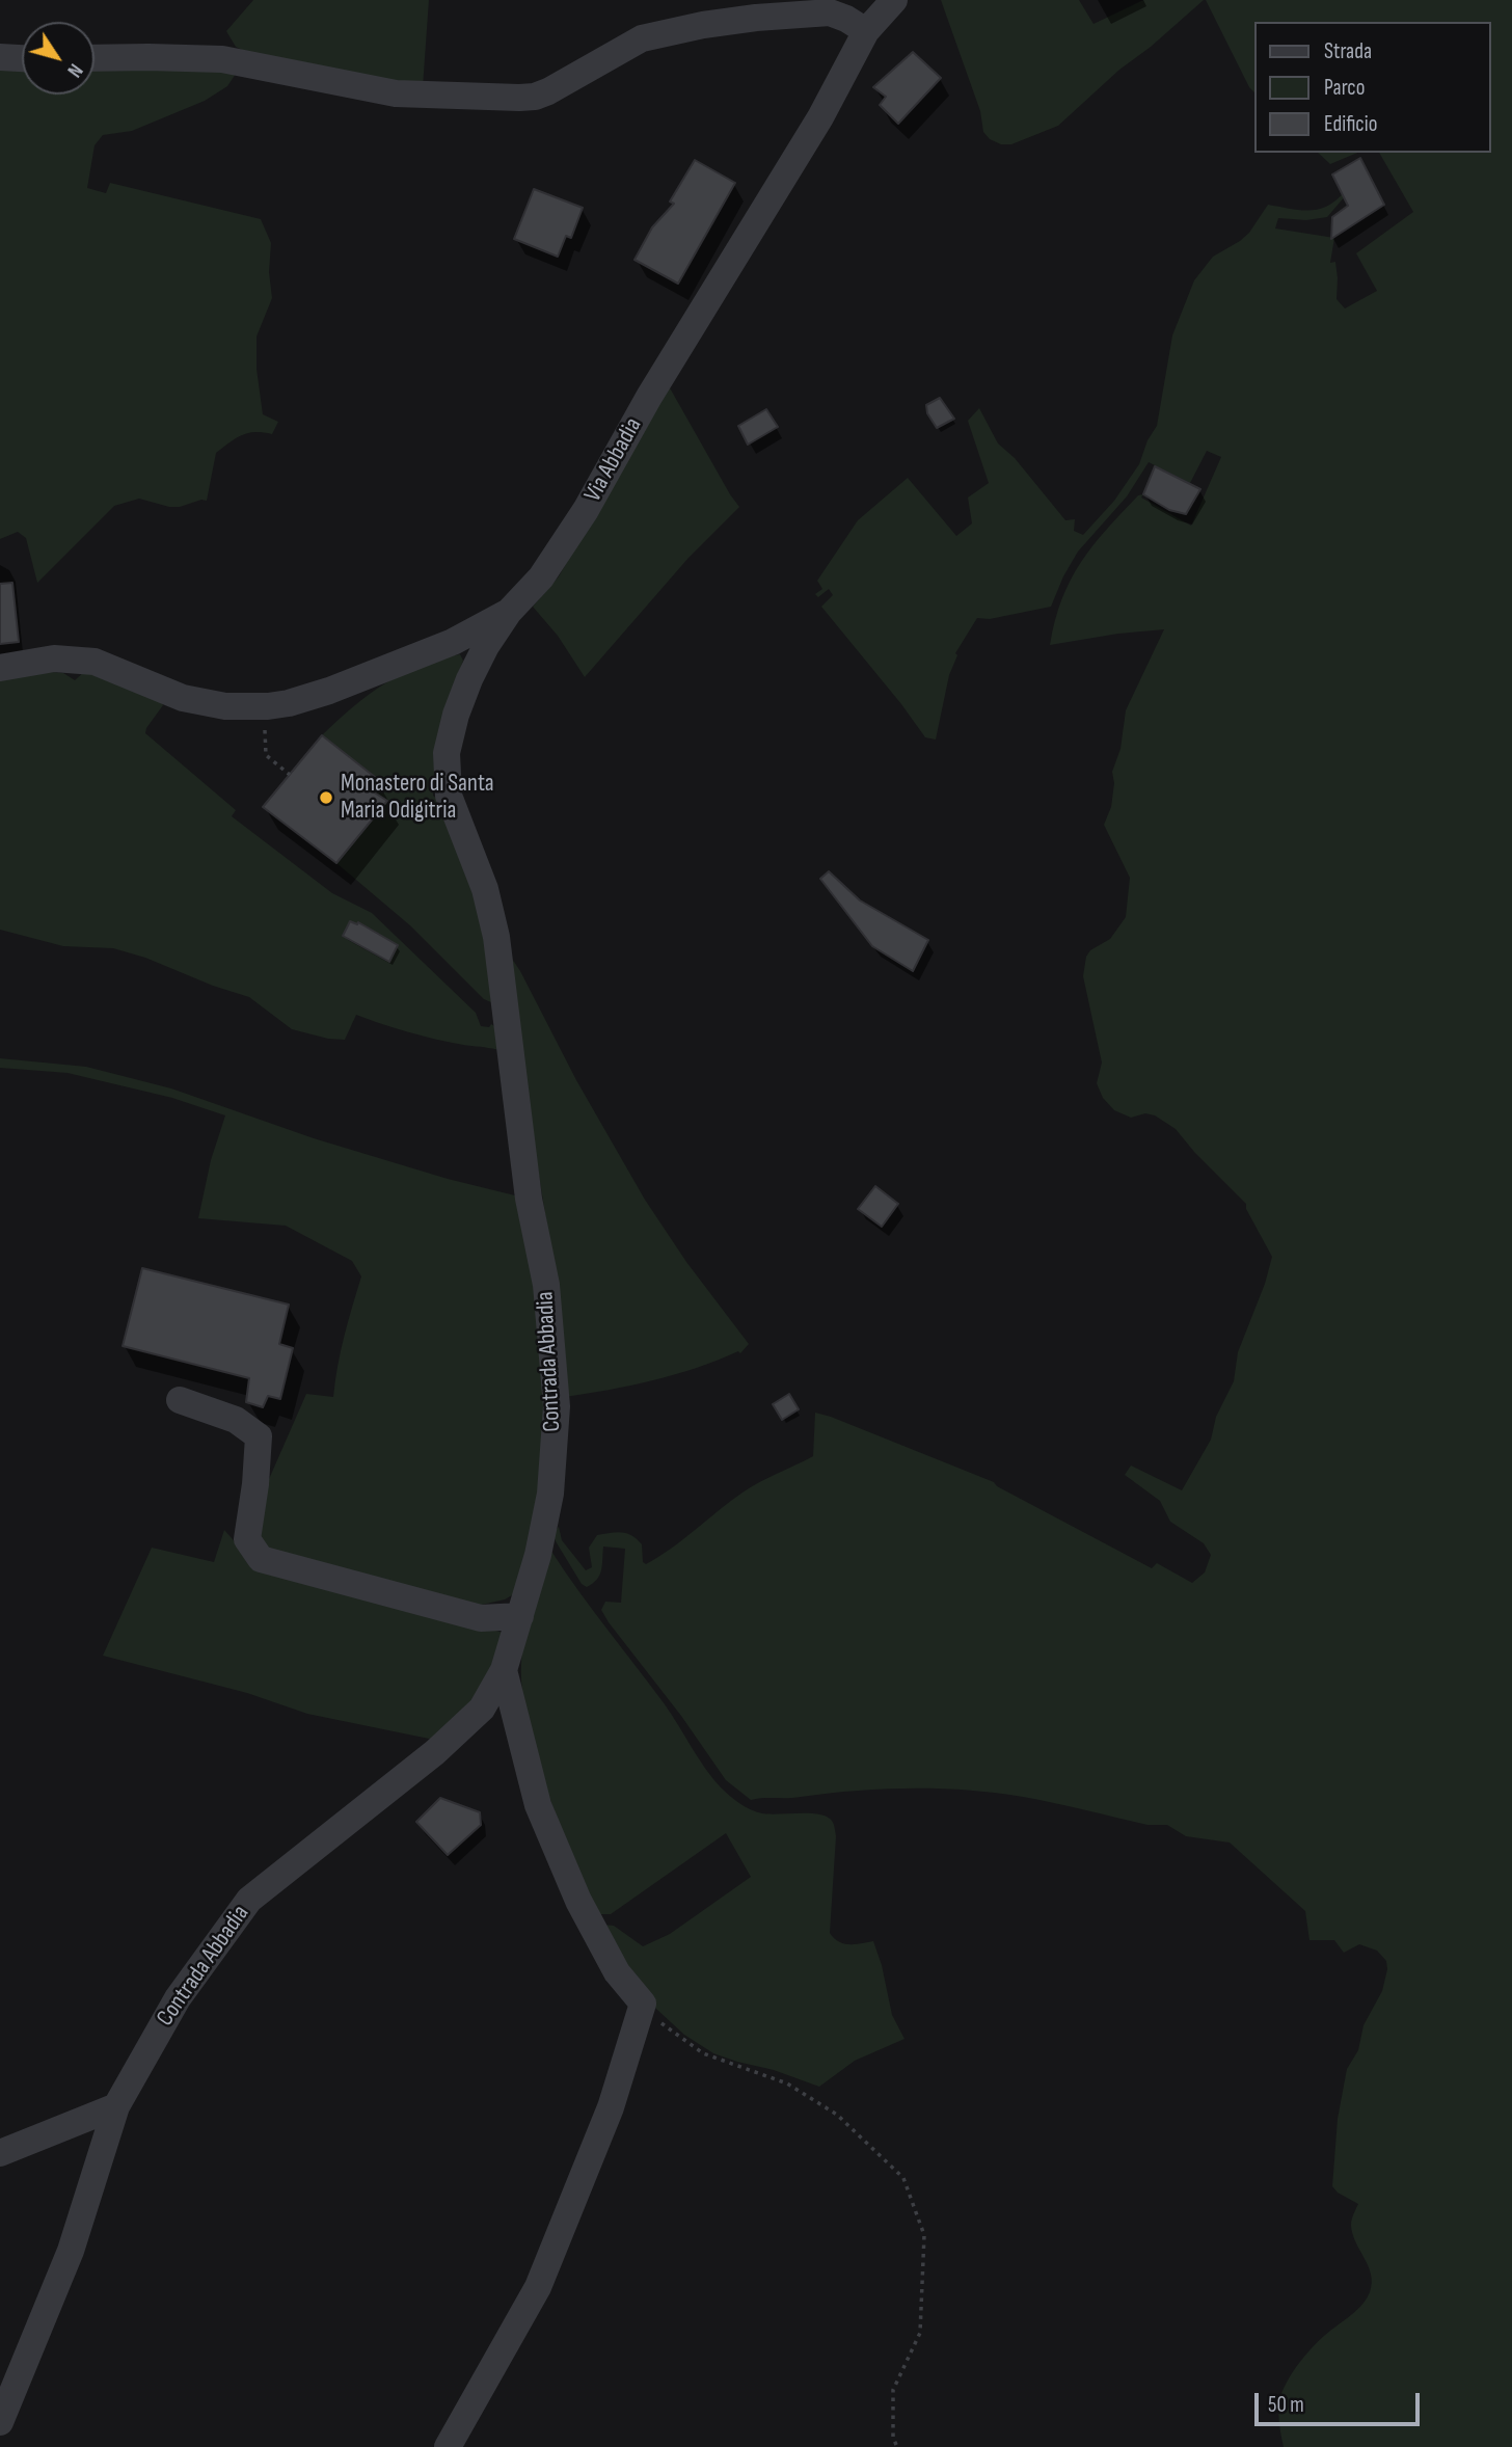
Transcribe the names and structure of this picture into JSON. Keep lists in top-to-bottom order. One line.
{"streets":{"street":["Via Abbadia","Contrada Abbadia"]},"crossings":[["Via Abbadia","Contrada Abbadia"]],"places":["Monastero di Santa Maria Odigitria"],"legend":["Strada","Parco","Edificio"],"scale_bar":"50 m","north":"bottom right"}
